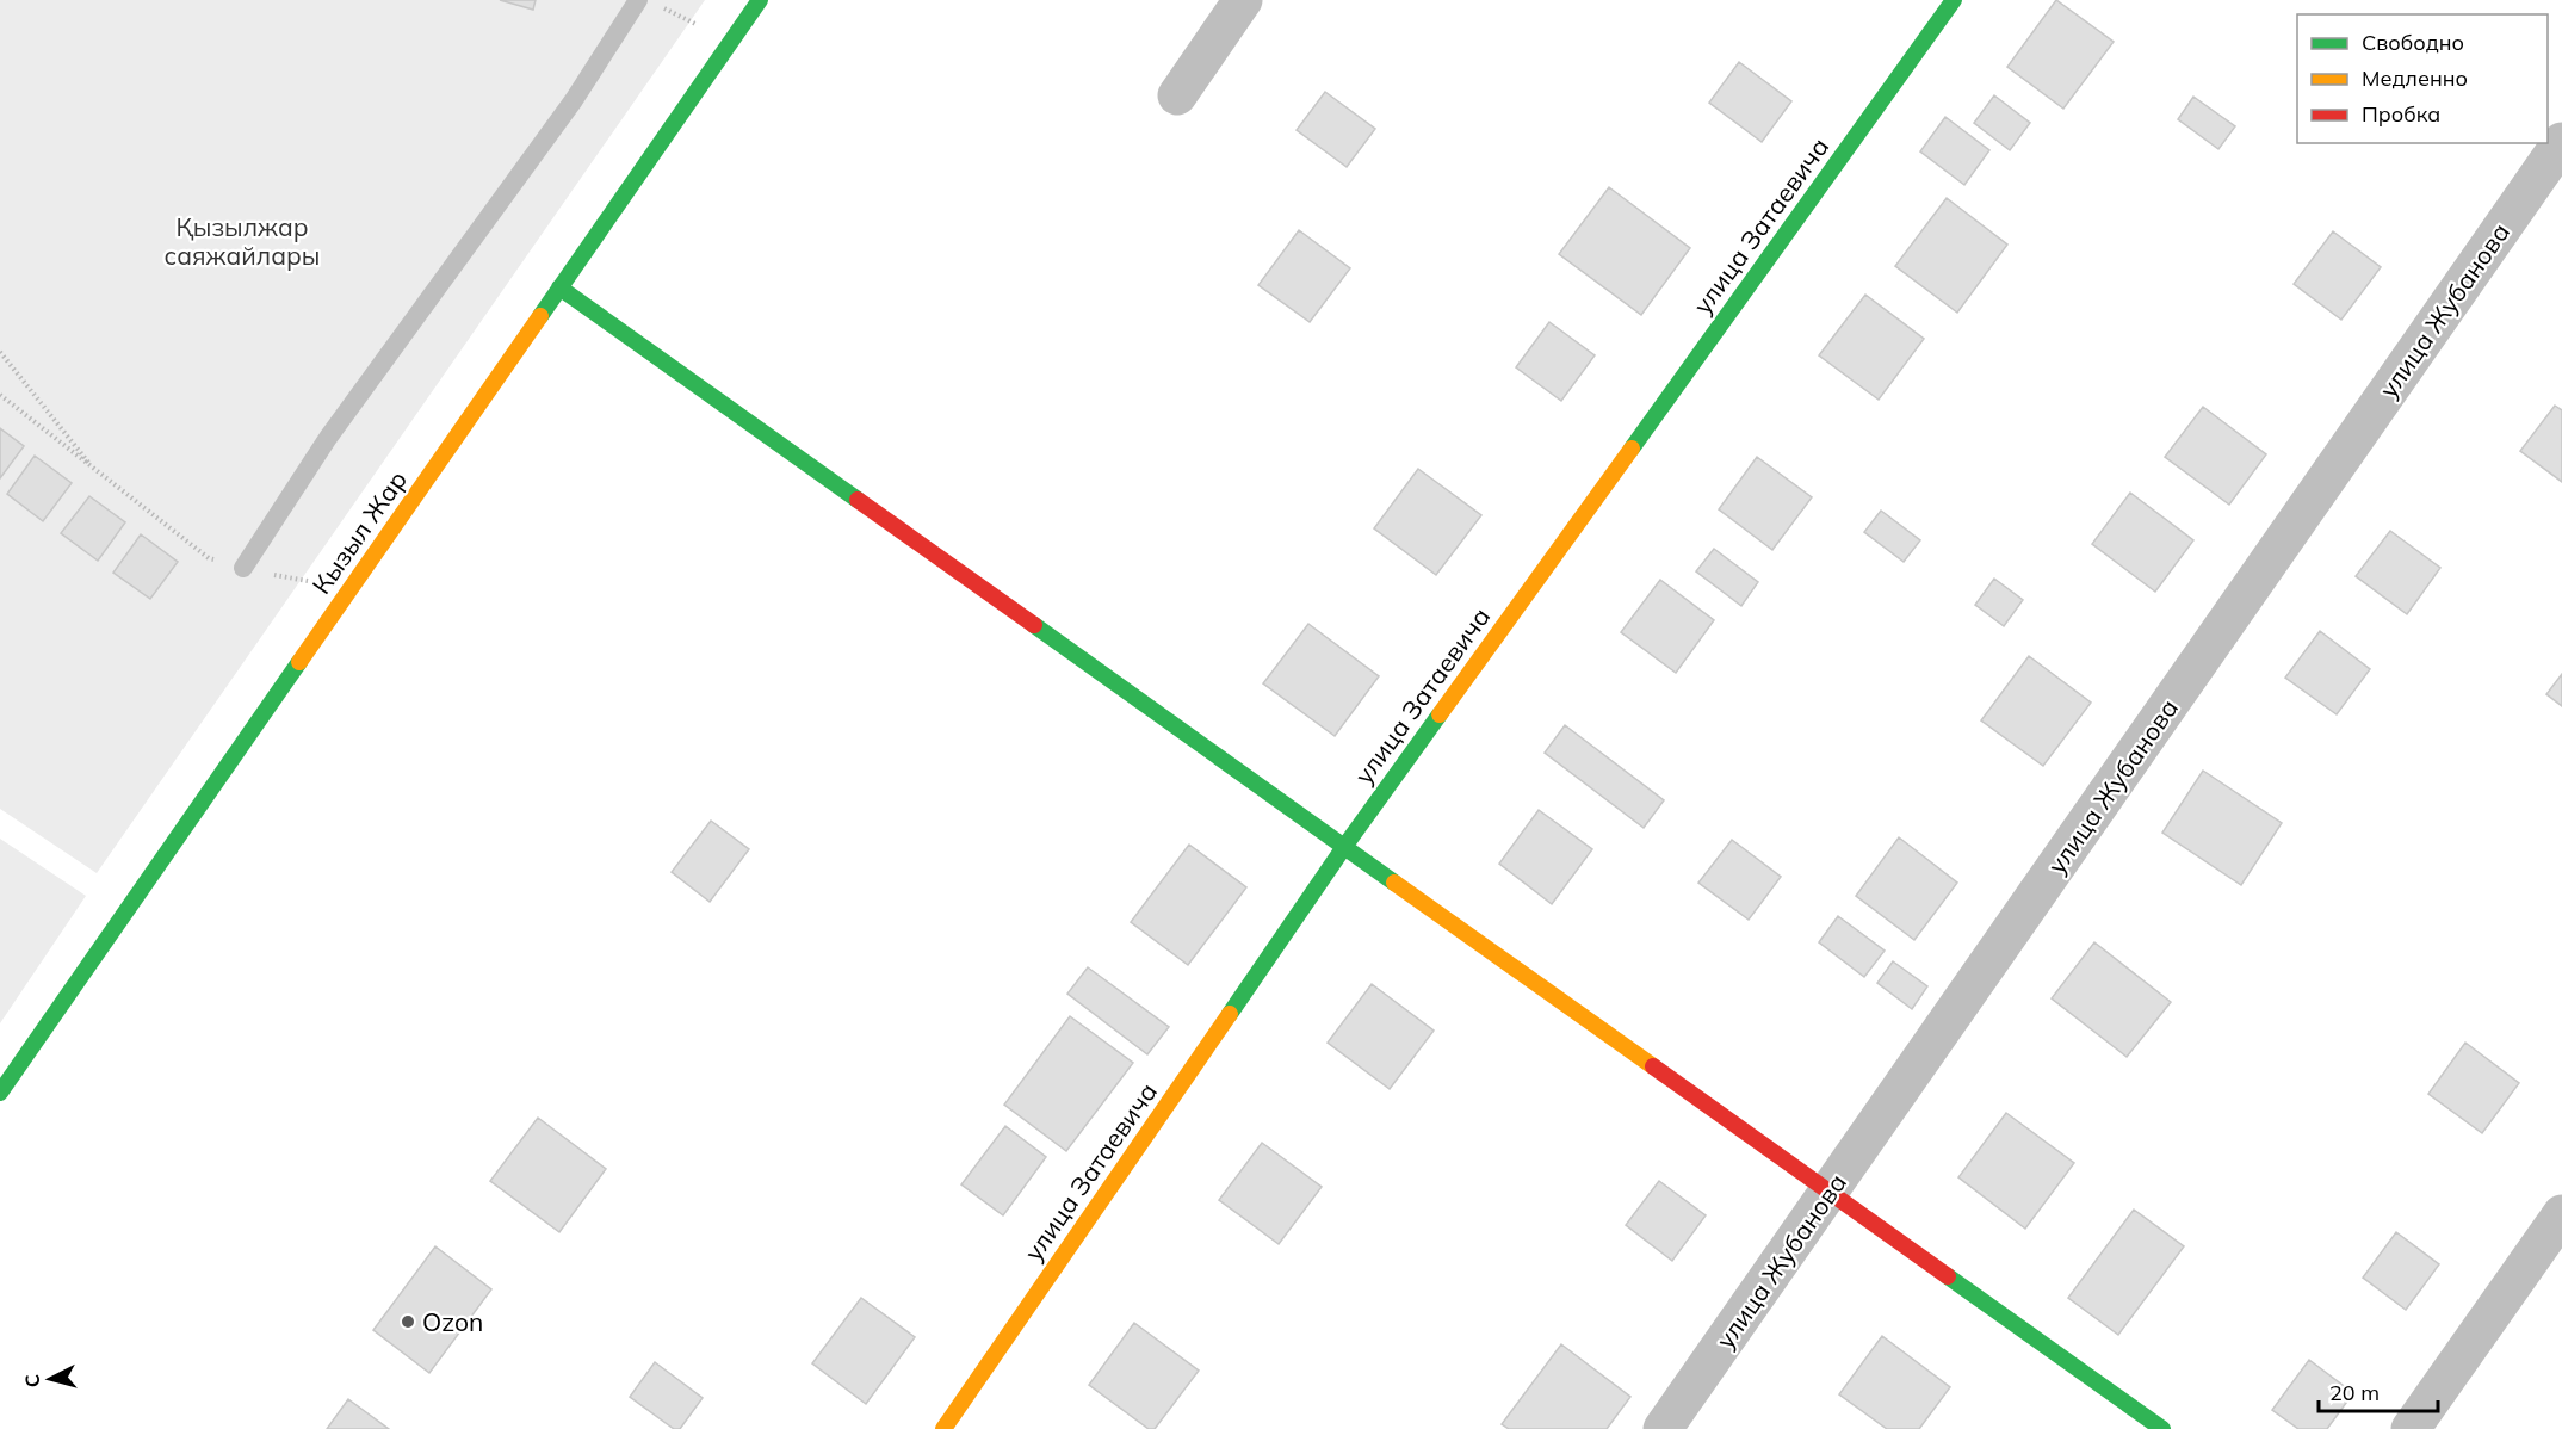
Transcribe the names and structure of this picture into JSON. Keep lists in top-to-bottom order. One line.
{"streets":{"street":["улица Затаевича","улица Жубанова","Кызыл Жар"]},"parks":["Қызылжар саяжайлары"],"places":["Ozon"],"legend":["Свободно","Медленно","Пробка"],"scale_bar":"20 m","north":"left"}
